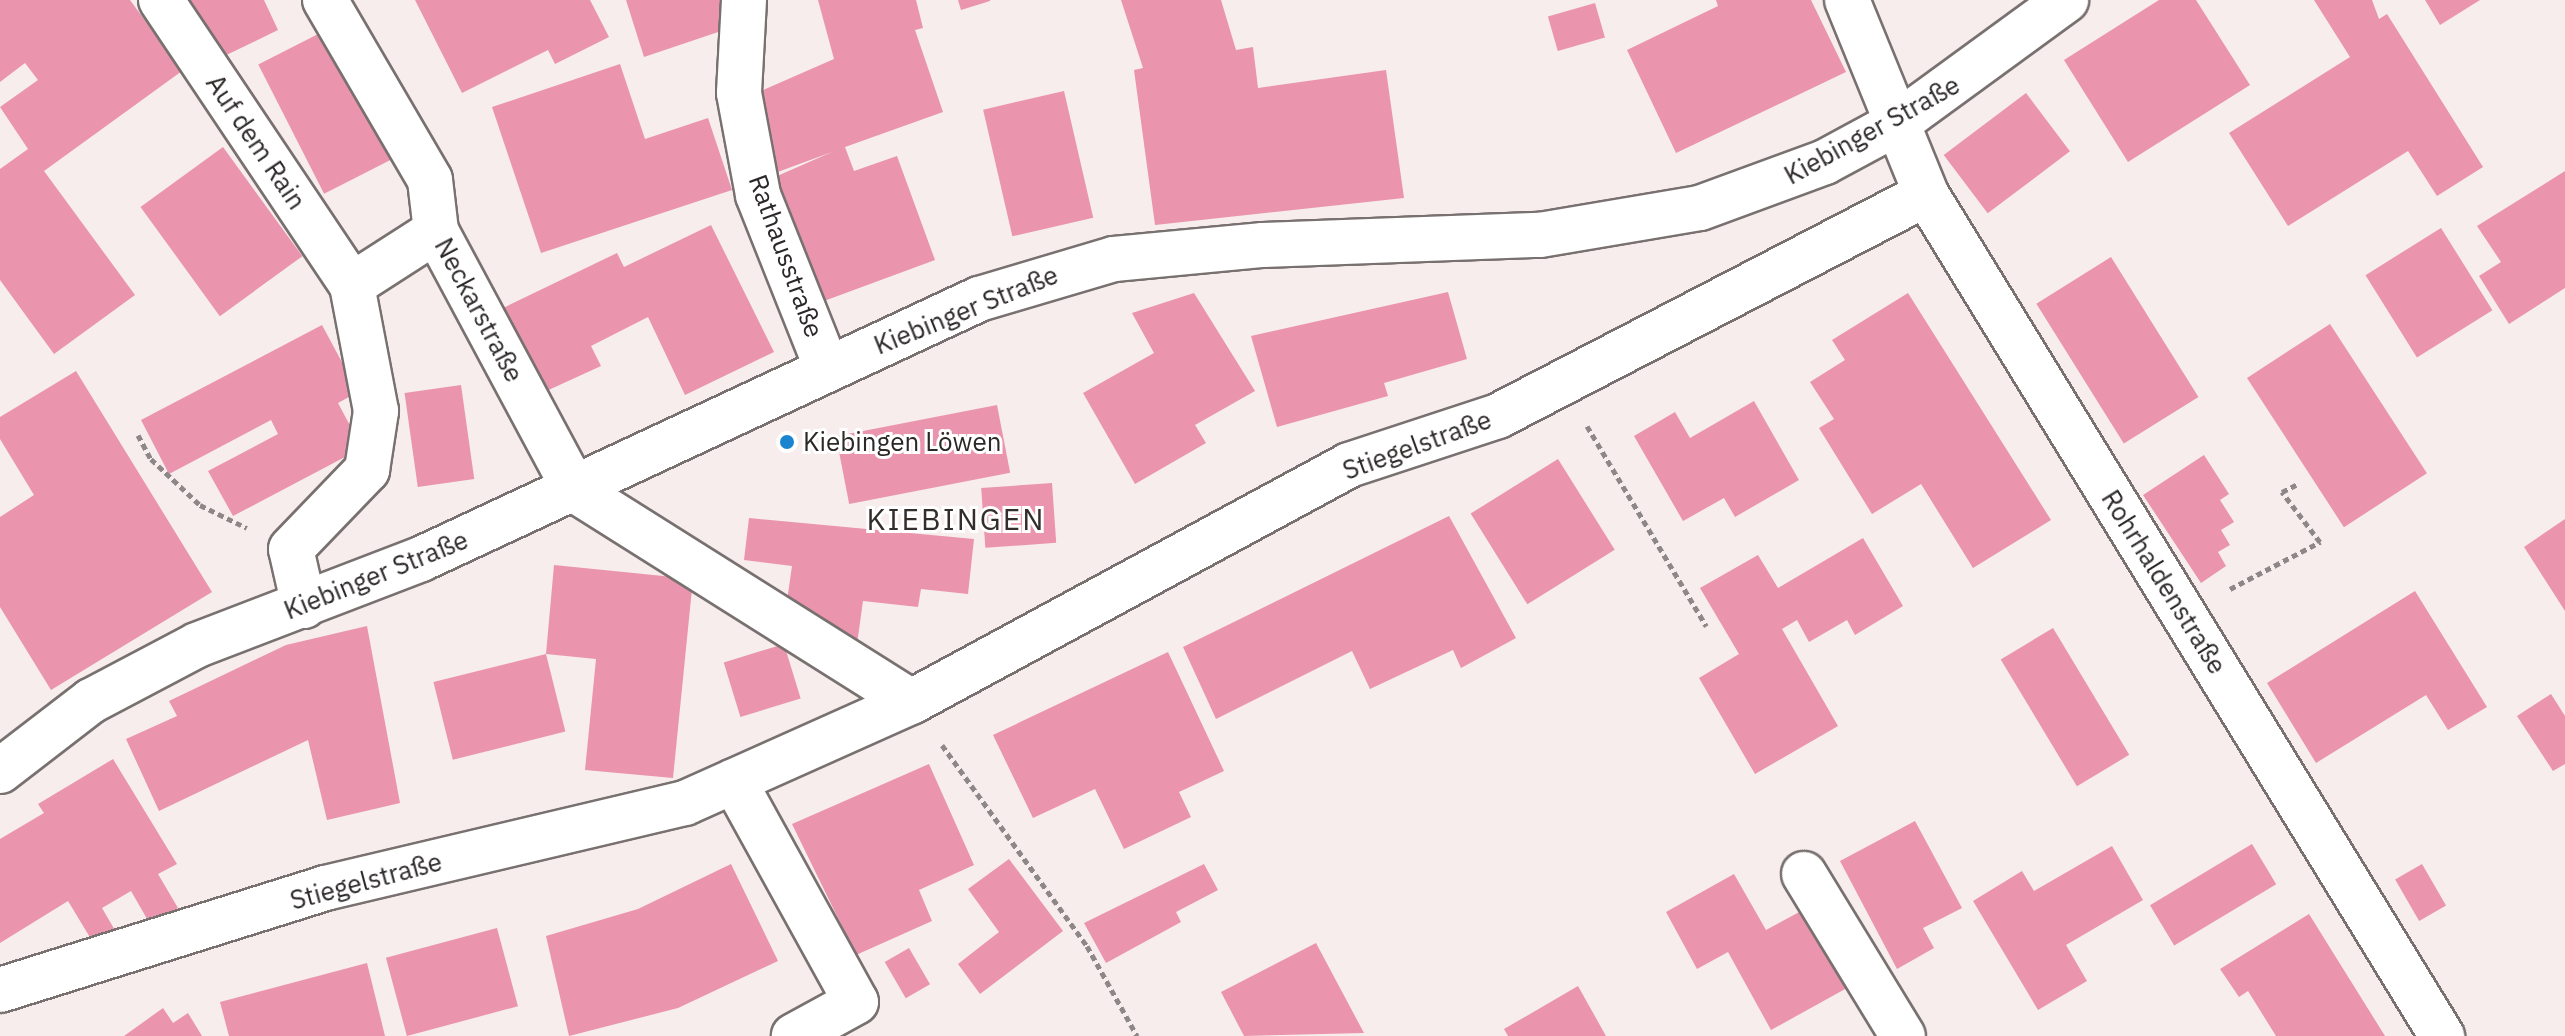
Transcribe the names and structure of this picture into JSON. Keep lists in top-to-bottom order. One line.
{"streets":{"street":["Kiebinger Straße","Auf dem Rain","Rathausstraße","Neckarstraße","Stiegelstraße","Rohrhaldenstraße"]},"crossings":[["Kiebinger Straße","Rathausstraße"],["Kiebinger Straße","Neckarstraße"],["Kiebinger Straße","Rohrhaldenstraße"],["Stiegelstraße","Rohrhaldenstraße"]],"districts":["KIEBINGEN"],"places":["Kiebingen Löwen"]}
